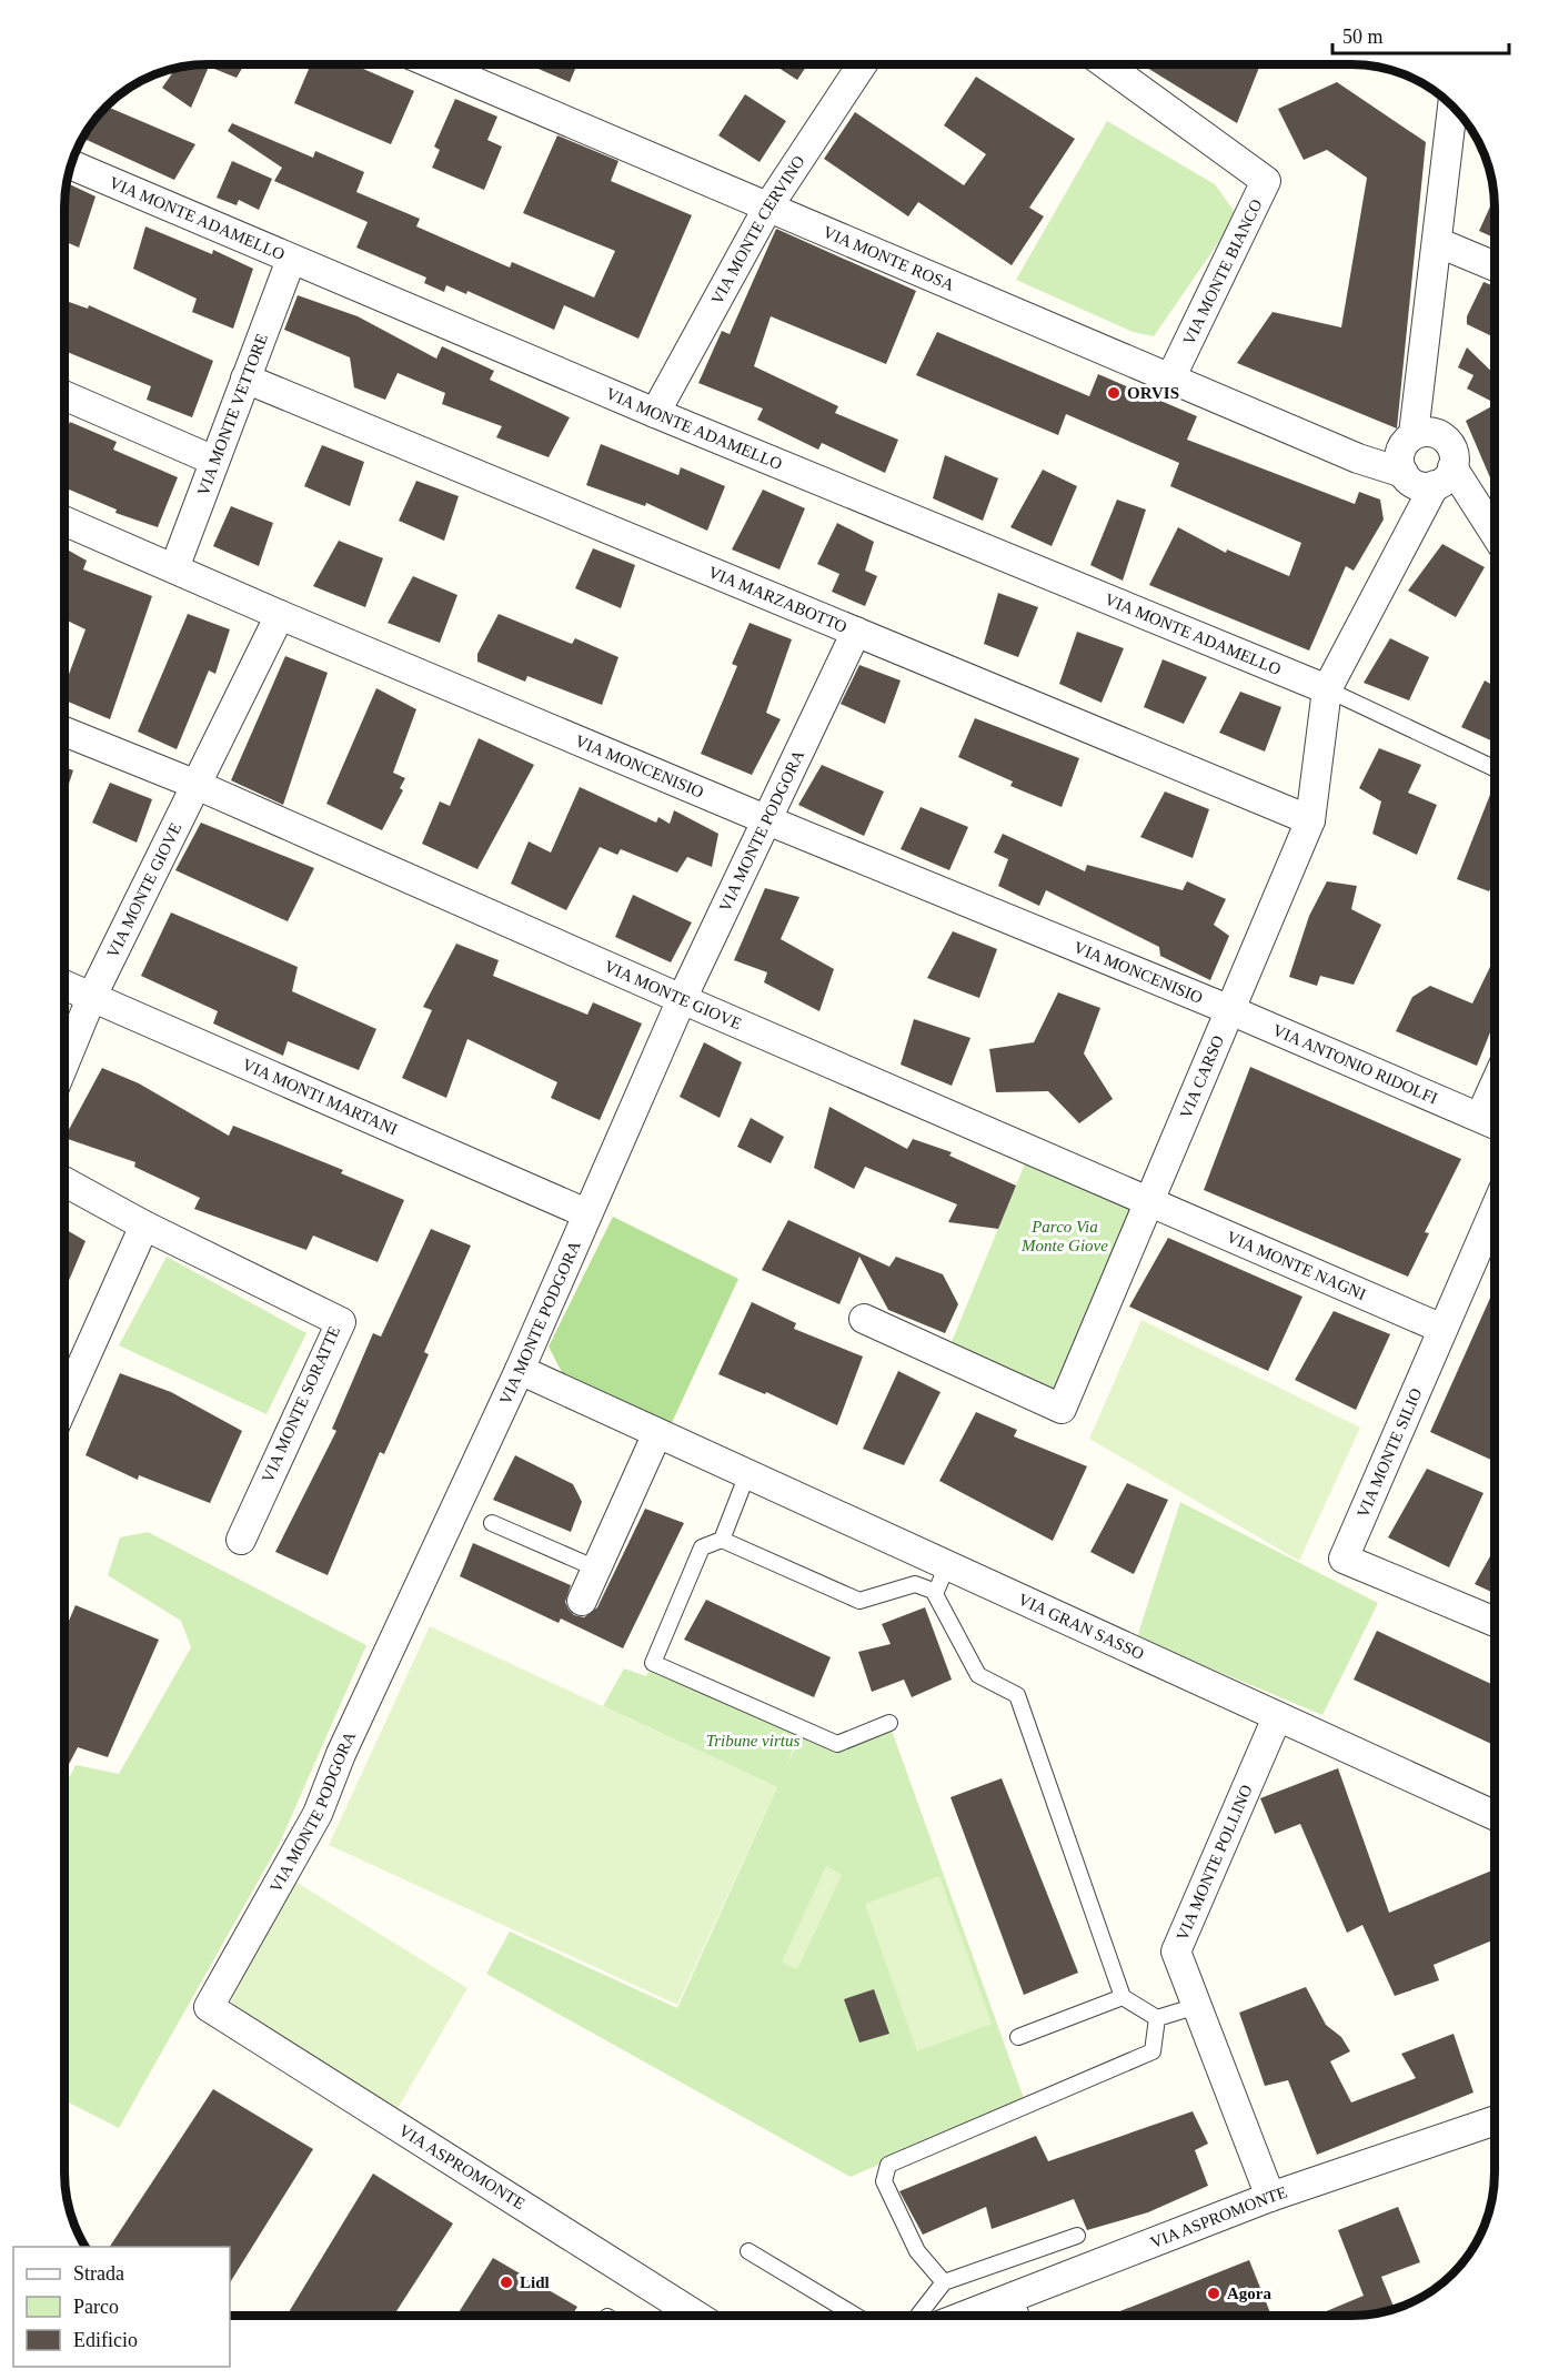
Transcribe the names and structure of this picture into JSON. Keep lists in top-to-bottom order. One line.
{"streets":{"street":["VIA MONTE ADAMELLO","VIA MONTE CERVINO","VIA MONTE ROSA","VIA MONTE BIANCO","VIA MONTE VETTORE","VIA MARZABOTTO","VIA MONCENISIO","VIA MONTE PODGORA","VIA MONTE GIOVE","VIA ANTONIO RIDOLFI","VIA CARSO","VIA MONTI MARTANI","VIA MONTE NAGNI","VIA MONTE SORATTE","VIA MONTE SILIO","VIA GRAN SASSO","VIA MONTE POLLINO","VIA ASPROMONTE"]},"crossings":[["VIA MONTE ADAMELLO","VIA MONTE CERVINO"],["VIA MONTE ADAMELLO","VIA MONTE VETTORE"],["VIA MONTE ADAMELLO","VIA CARSO"],["VIA MONTE CERVINO","VIA MONTE ROSA"],["VIA MONTE ROSA","VIA MONTE BIANCO"],["VIA MONTE ROSA","VIA CARSO"],["VIA MONTE VETTORE","VIA MARZABOTTO"],["VIA MONTE VETTORE","VIA MONCENISIO"],["VIA MARZABOTTO","VIA MONTE PODGORA"],["VIA MARZABOTTO","VIA CARSO"],["VIA MONCENISIO","VIA MONTE PODGORA"],["VIA MONCENISIO","VIA MONTE GIOVE"],["VIA MONCENISIO","VIA ANTONIO RIDOLFI"],["VIA MONCENISIO","VIA CARSO"],["VIA MONTE PODGORA","VIA MONTE GIOVE"],["VIA MONTE PODGORA","VIA MONTI MARTANI"],["VIA MONTE PODGORA","VIA GRAN SASSO"],["VIA MONTE PODGORA","VIA ASPROMONTE"],["VIA MONTE GIOVE","VIA CARSO"],["VIA MONTE GIOVE","VIA MONTI MARTANI"],["VIA MONTE GIOVE","VIA MONTE NAGNI"],["VIA ANTONIO RIDOLFI","VIA CARSO"],["VIA CARSO","VIA MONTE NAGNI"],["VIA MONTE NAGNI","VIA MONTE SILIO"],["VIA GRAN SASSO","VIA MONTE POLLINO"],["VIA MONTE POLLINO","VIA ASPROMONTE"]],"parks":["Parco Via Monte Giove","Tribune virtus"],"places":["ORVIS","Lidl","Agora"],"legend":["Strada","Parco","Edificio"],"scale_bar":"50 m"}
